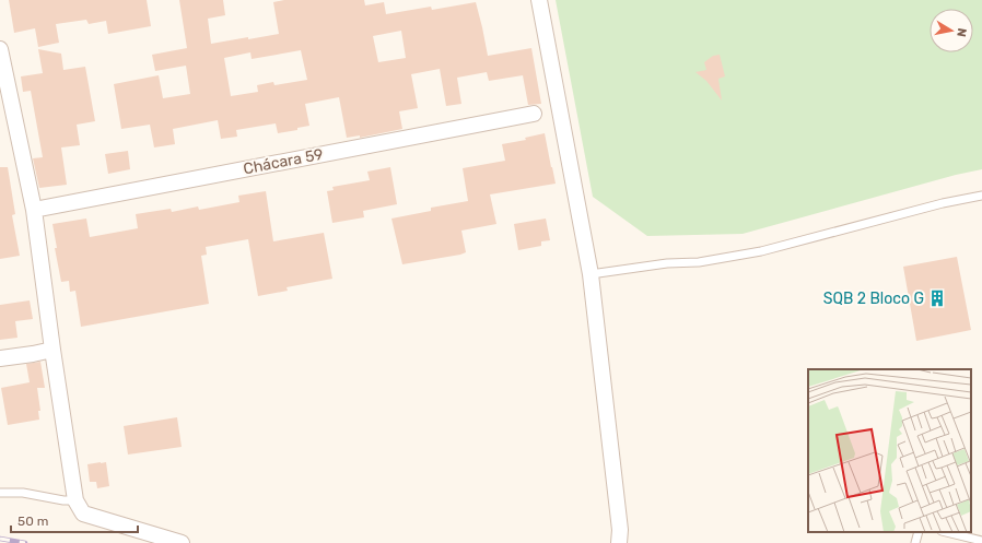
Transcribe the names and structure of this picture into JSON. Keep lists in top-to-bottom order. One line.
{"streets":{"street":["Chácara 59"]},"places":{"building":["SQB 2 Bloco G"]},"scale_bar":"50 m","north":"right"}
